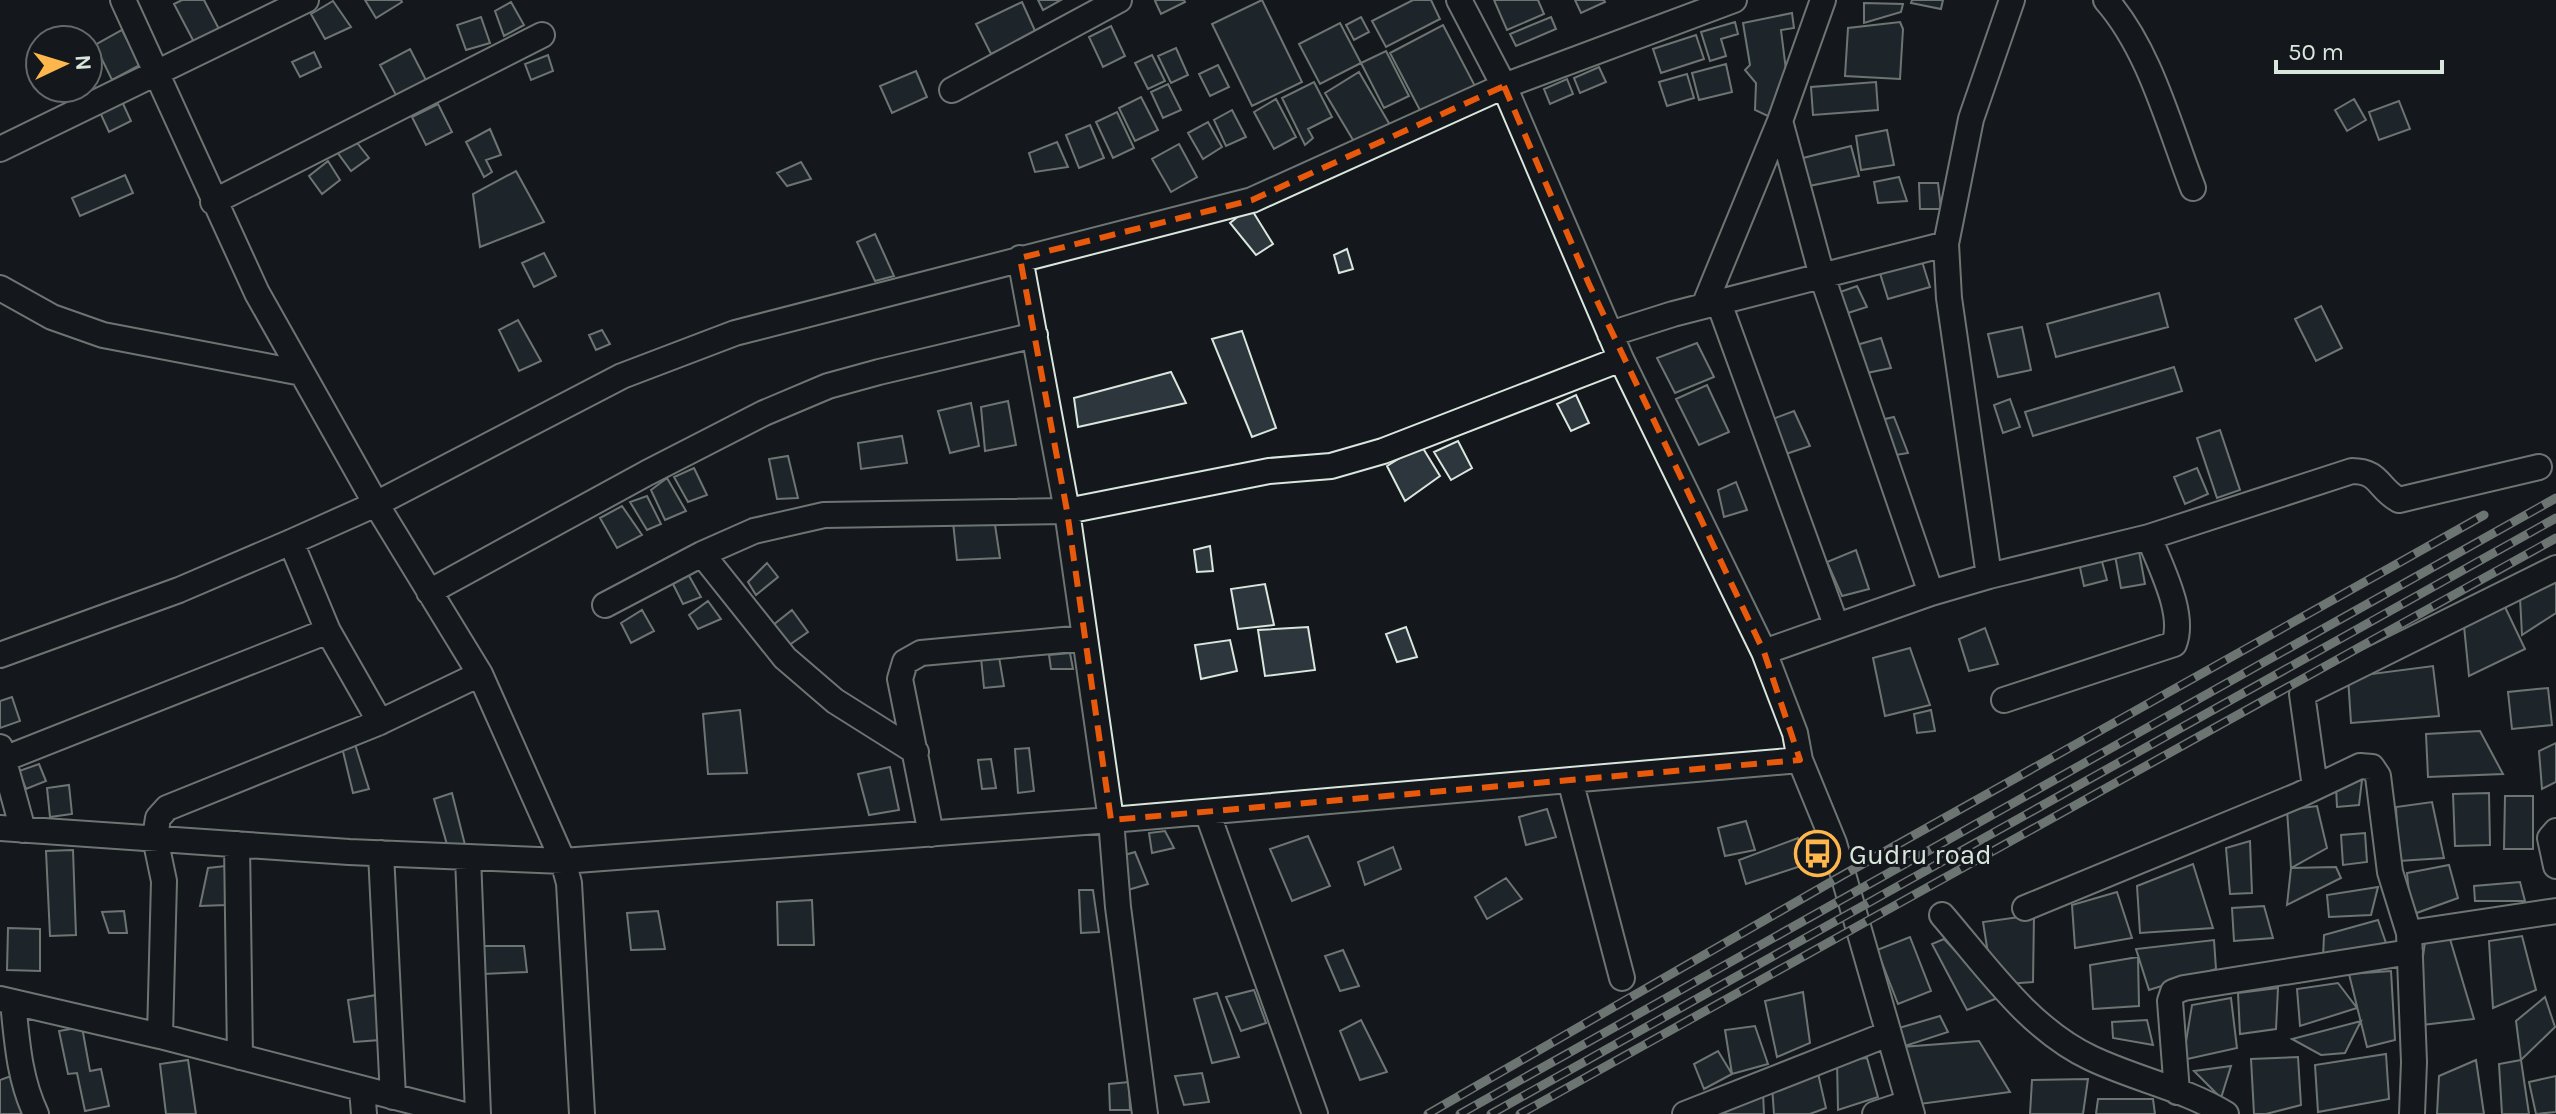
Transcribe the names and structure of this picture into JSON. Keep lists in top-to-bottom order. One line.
{"places":{"bus stop":["Gudru road"]},"scale_bar":"50 m","north":"right"}
